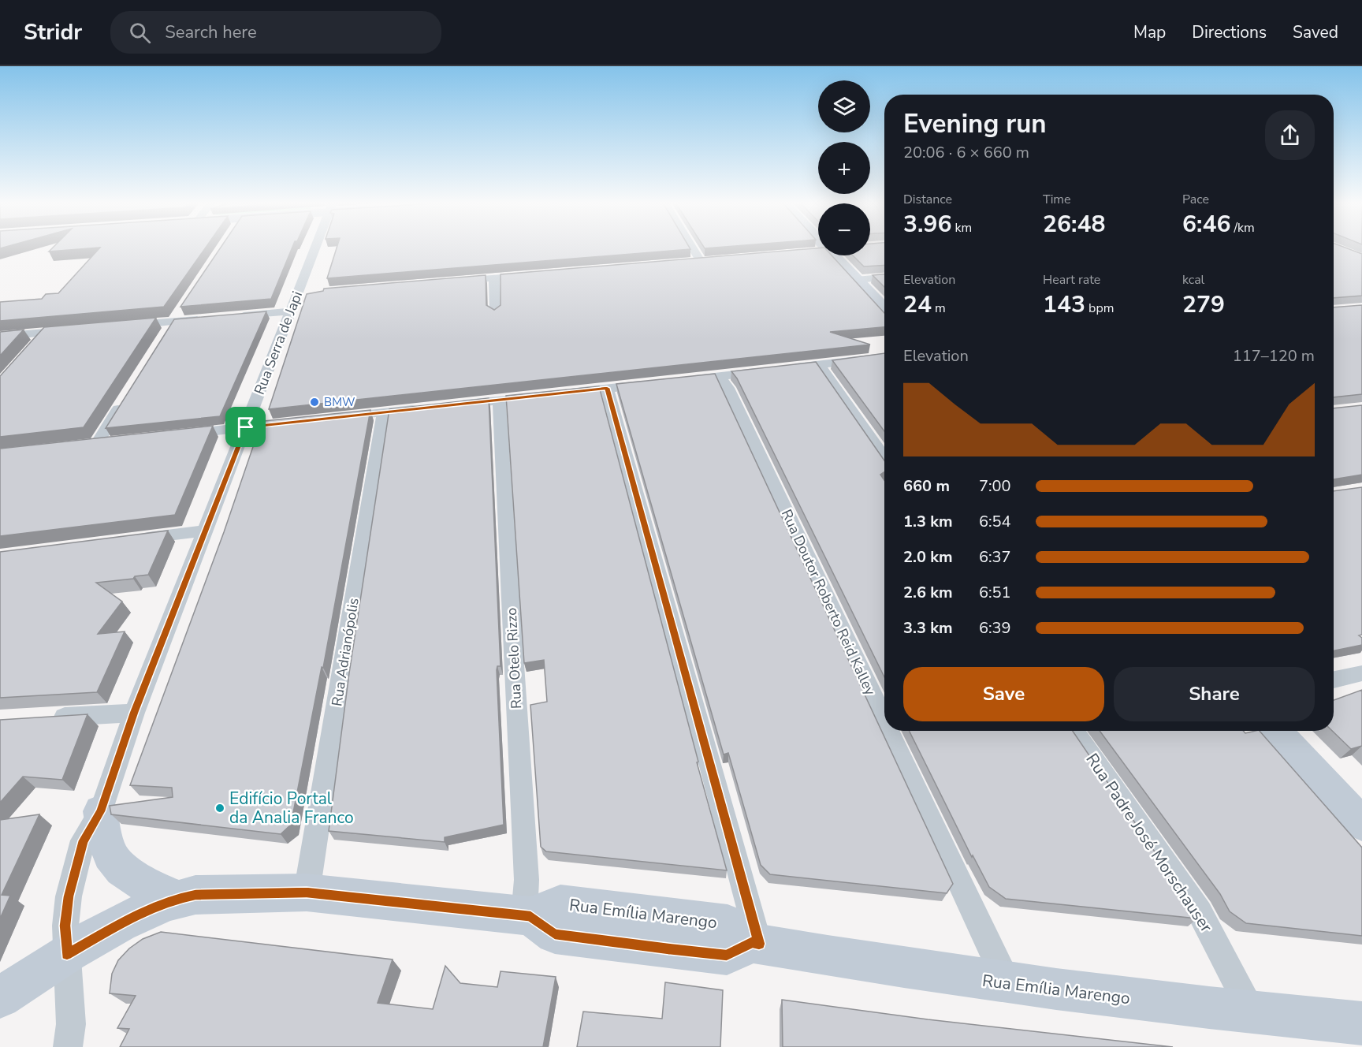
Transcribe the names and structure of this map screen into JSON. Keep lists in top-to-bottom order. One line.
{"streets":{"street":["Rua Serra de Japi","Rua Doutor Roberto Reid Kalley","Rua Adrianópolis","Rua Otelo Rizzo","Rua Padre José Morschauser","Rua Emília Marengo"]},"crossings":[["Rua Doutor Roberto Reid Kalley","Rua Emília Marengo"],["Rua Otelo Rizzo","Rua Emília Marengo"],["Rua Padre José Morschauser","Rua Emília Marengo"]],"places":["BMW","Edifício Portal da Analia Franco"],"page":{"header":"Stridr","search":"Search here","nav":["Map","Directions","Saved"],"map_buttons":["+","−"],"heading":["Evening run","20:06 · 6 × 660 m"],"stats":[["Distance","3.96 km"],["Time","26:48"],["Pace","6:46 /km"],["Elevation","24 m"],["Heart rate","143 bpm"],["kcal","279"]],"chart":["Elevation","117–120 m"],"list":[{"name":"660 m","note":"7:00"},{"name":"1.3 km","note":"6:54"},{"name":"2.0 km","note":"6:37"},{"name":"2.6 km","note":"6:51"},{"name":"3.3 km","note":"6:39"}],"buttons":["Save","Share"]}}
